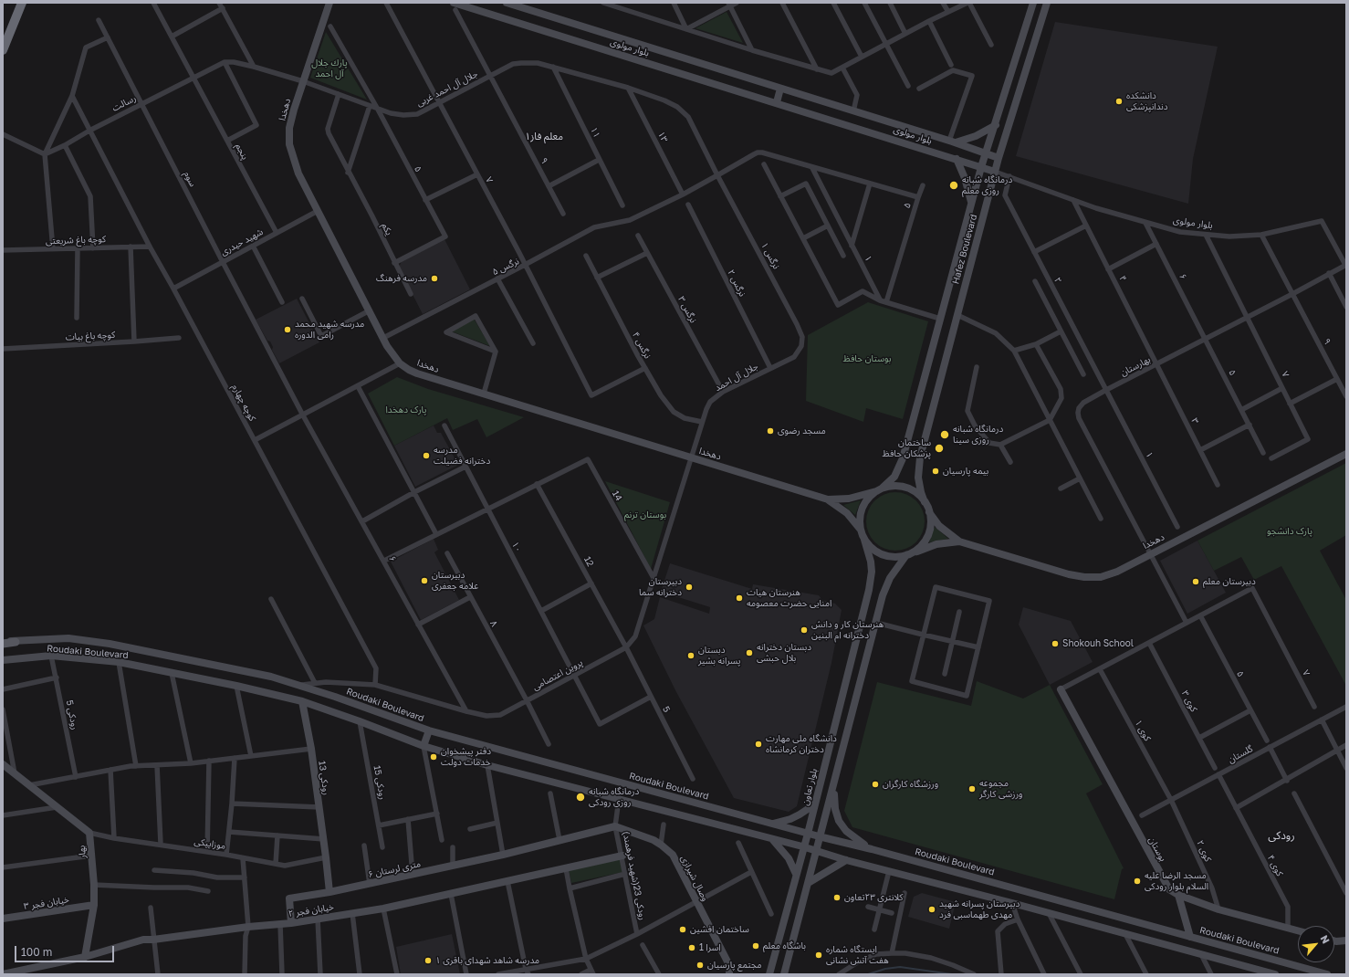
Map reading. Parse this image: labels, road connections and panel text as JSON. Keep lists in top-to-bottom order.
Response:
{
  "streets": {
    "main road": [
      "بلوار مولوی",
      "دهخدا",
      "Hafez Boulevard",
      "Roudaki Boulevard",
      "رودکی 13",
      "بلوار تعاون",
      "بوستان",
      "بهار",
      "۶ متری لرستان",
      "وصال شیرازی",
      "خیابان فجر ۳",
      "خیابان فجر ۲"
    ],
    "street": [
      "جلال آل احمد غربی",
      "رسالت",
      "۱۱",
      "۱۳",
      "پنجم",
      "۹",
      "۵",
      "سوم",
      "۷",
      "یکم",
      "کوچه باغ شریعتی",
      "شهید حیدری",
      "نرگس ۱",
      "۱",
      "نرگس ۵",
      "۶",
      "۴",
      "۲",
      "نرگس ۲",
      "نرگس ۳",
      "کوچه باغ بیات",
      "نرگس ۴",
      "بهارستان",
      "جلال آل احمد",
      "کوچه چهارم",
      "۳",
      "14",
      "۱۰",
      "12",
      "۸",
      "پروین اعتصامی",
      "کوی ۳",
      "5",
      "رودکی 5",
      "کوی ۱",
      "گلستان",
      "رودکی 15",
      "موزاییکی",
      "کوی ۲",
      "کوی ۴",
      "رودکی 23(شهید فرهمند)"
    ]
  },
  "crossings": [
    ["بلوار مولوی", "۹"],
    ["بلوار مولوی", "Hafez Boulevard"],
    ["بلوار مولوی", "۶"],
    ["بلوار مولوی", "۴"],
    ["بلوار مولوی", "۲"],
    ["بلوار مولوی", "بهارستان"],
    ["جلال آل احمد غربی", "دهخدا"],
    ["جلال آل احمد غربی", "۹"],
    ["جلال آل احمد غربی", "۵"],
    ["جلال آل احمد غربی", "۷"],
    ["جلال آل احمد غربی", "یکم"],
    ["جلال آل احمد غربی", "نرگس ۱"],
    ["رسالت", "پنجم"],
    ["رسالت", "سوم"],
    ["رسالت", "کوچه چهارم"],
    ["دهخدا", "شهید حیدری"],
    ["دهخدا", "نرگس ۵"],
    ["دهخدا", "بهارستان"],
    ["دهخدا", "جلال آل احمد"],
    ["دهخدا", "پروین اعتصامی"],
    ["۱۱", "نرگس ۱"],
    ["۱۳", "۵"],
    ["۱۳", "نرگس ۱"],
    ["پنجم", "شهید حیدری"],
    ["۹", "بهارستان"],
    ["۵", "۷"],
    ["۵", "یکم"],
    ["۵", "نرگس ۱"],
    ["۵", "۱"],
    ["۵", "نرگس ۵"],
    ["۵", "۶"],
    ["۵", "بهارستان"],
    ["سوم", "شهید حیدری"],
    ["سوم", "۶"],
    ["۷", "نرگس ۵"],
    ["۷", "بهارستان"],
    ["کوچه باغ شریعتی", "کوچه چهارم"],
    ["شهید حیدری", "کوچه چهارم"],
    ["Hafez Boulevard", "بلوار تعاون"],
    ["نرگس ۱", "جلال آل احمد"],
    ["۱", "۲"],
    ["۱", "بهارستان"],
    ["نرگس ۵", "نرگس ۴"],
    ["۶", "بهارستان"],
    ["۶", "پروین اعتصامی"],
    ["۴", "بهارستان"],
    ["۴", "۳"],
    ["۲", "بهارستان"],
    ["نرگس ۲", "جلال آل احمد"],
    ["نرگس ۳", "جلال آل احمد"],
    ["نرگس ۴", "جلال آل احمد"],
    ["بهارستان", "۳"],
    ["جلال آل احمد", "پروین اعتصامی"],
    ["کوچه چهارم", "پروین اعتصامی"],
    ["14", "12"],
    ["14", "پروین اعتصامی"],
    ["۱۰", "پروین اعتصامی"],
    ["۱۰", "5"],
    ["12", "پروین اعتصامی"],
    ["12", "5"],
    ["۸", "پروین اعتصامی"],
    ["Roudaki Boulevard", "پروین اعتصامی"],
    ["Roudaki Boulevard", "رودکی 5"],
    ["Roudaki Boulevard", "رودکی 13"],
    ["Roudaki Boulevard", "رودکی 15"],
    ["Roudaki Boulevard", "بلوار تعاون"],
    ["Roudaki Boulevard", "رودکی 23(شهید فرهمند)"],
    ["پروین اعتصامی", "5"],
    ["کوی ۱", "گلستان"],
    ["کوی ۱", "کوی ۲"],
    ["گلستان", "کوی ۲"],
    ["گلستان", "کوی ۴"],
    ["رودکی 13", "موزاییکی"],
    ["رودکی 13", "۶ متری لرستان"],
    ["موزاییکی", "بهار"],
    ["بوستان", "کوی ۲"],
    ["بوستان", "کوی ۴"],
    ["بهار", "خیابان فجر ۳"],
    ["بهار", "خیابان فجر ۲"],
    ["۶ متری لرستان", "خیابان فجر ۲"],
    ["رودکی 23(شهید فرهمند)", "وصال شیرازی"],
    ["رودکی 23(شهید فرهمند)", "خیابان فجر ۲"]
  ],
  "districts": ["معلم فاز۱", "رودکی"],
  "parks": [
    "پارك جلال آل احمد",
    "بوستان حافظ",
    "پارک دهخدا",
    "بوستان ترنم",
    "پارک دانشجو"
  ],
  "places": [
    "دانشکده دندانپزشکی",
    "درمانگاه شبانه روزی معلم",
    "مدرسه فرهنگ",
    "مدرسه شهید محمد رامی الدوره",
    "مسجد رضوی",
    "درمانگاه شبانه روزی سینا",
    "ساختمان پزشکان حافظ",
    "مدرسه دخترانه فضيلت",
    "بیمه پارسیان",
    "دبیرستان علامه جعفری",
    "دبیرستان معلم",
    "دبیرستان دخترانه سما",
    "هنرستان هیات امنایی حضرت معصومه",
    "هنرستان کار و دانش دخترانه ام البنین",
    "Shokouh School",
    "دبستان دخترانه بلال حبشی",
    "دبستان پسرانه بشير",
    "دانشگاه ملی مهارت دختران کرمانشاه",
    "دفتر پیشخوان خدمات دولت",
    "ورزشگاه کارگران",
    "مجموعه ورزشی کارگر",
    "درمانگاه شبانه روزی رودکی",
    "مسجد الرضا علیه السلام بلوار رودکی",
    "کلانتری ۲۳تعاون",
    "دبیرستان پسرانه شهید مهدی طهماسبی فرد",
    "ساختمان افشین",
    "باشگاه معلم",
    "اسرا 1",
    "ایستگاه شماره هفت آتش نشانی",
    "مدرسه شاهد شهدای باقری ۱",
    "مجتمع پارسیان"
  ],
  "scale_bar": "100 m",
  "north": "top right"
}
